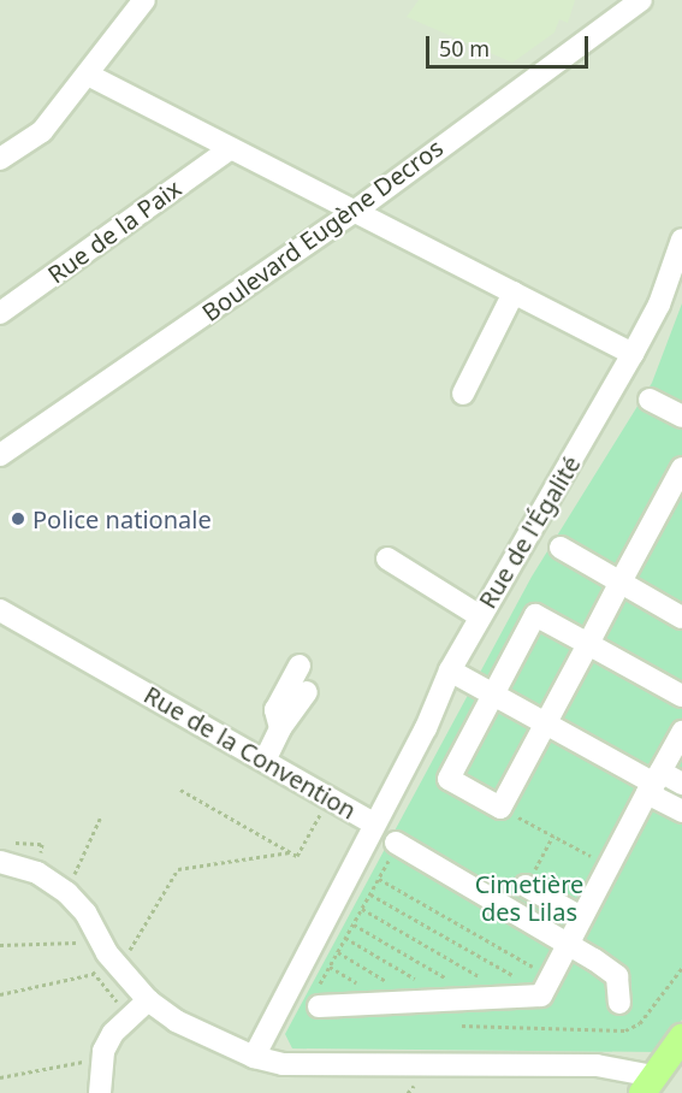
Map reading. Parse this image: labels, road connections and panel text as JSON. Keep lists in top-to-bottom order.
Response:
{
  "streets": {
    "street": [
      "Boulevard Eugène Decros",
      "Rue de la Paix",
      "Rue de l'Égalité",
      "Rue de la Convention"
    ]
  },
  "crossings": [
    ["Rue de l'Égalité", "Rue de la Convention"]
  ],
  "parks": ["Cimetière des Lilas"],
  "places": ["Police nationale"],
  "scale_bar": "50 m"
}
